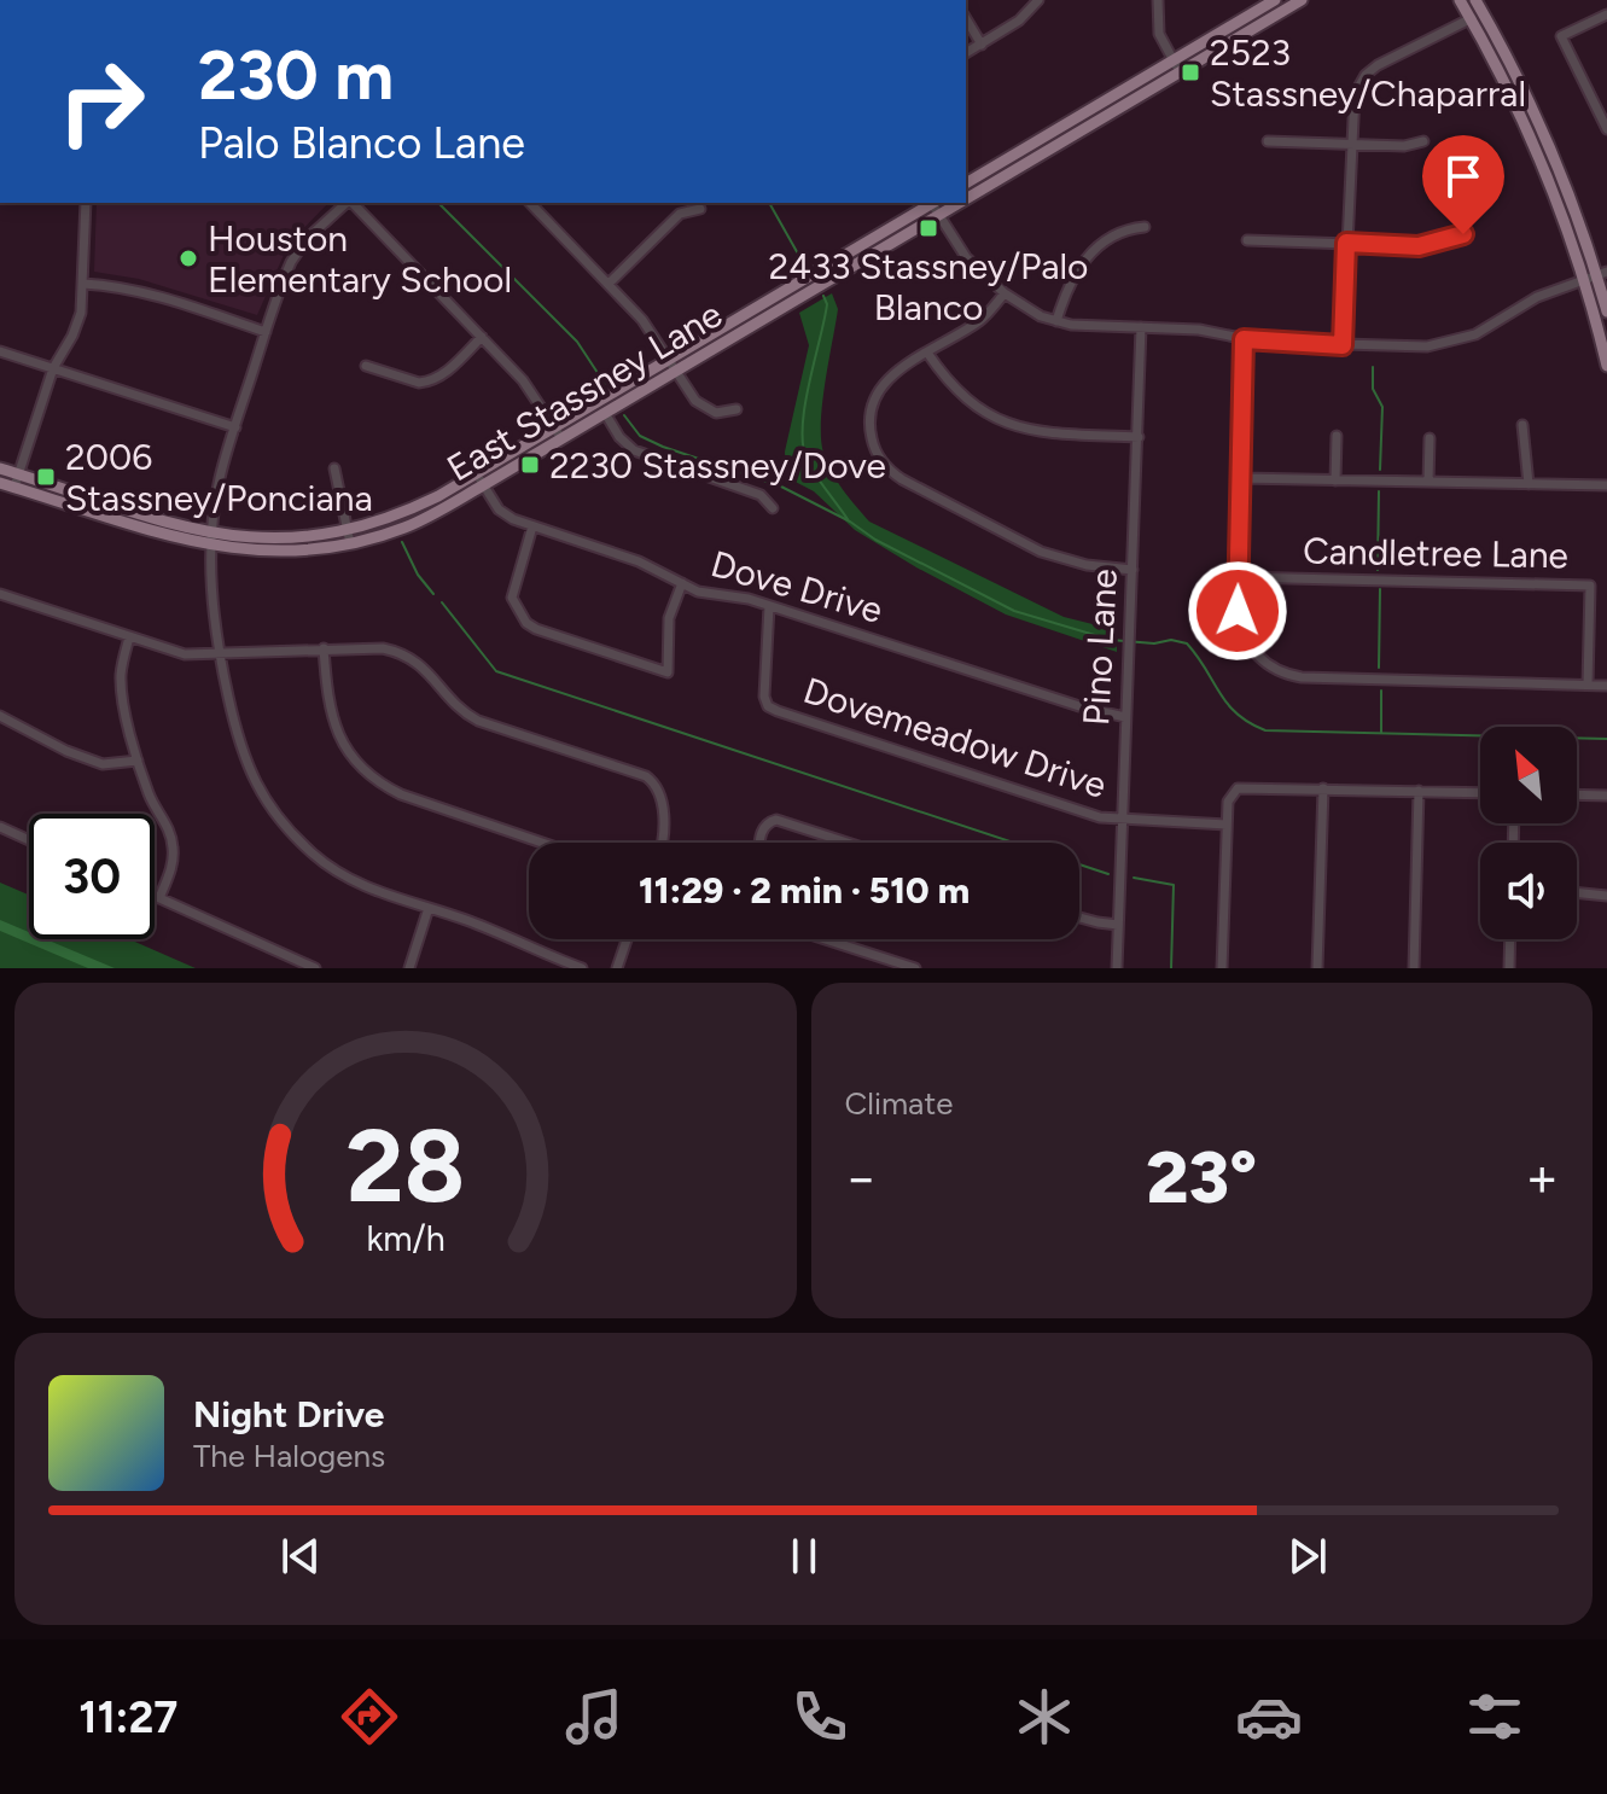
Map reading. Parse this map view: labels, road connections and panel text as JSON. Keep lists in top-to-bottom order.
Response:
{
  "streets": {
    "main road": ["East Stassney Lane"],
    "street": [
      "Candletree Lane",
      "Dove Drive",
      "Pino Lane",
      "Dovemeadow Drive"
    ]
  },
  "crossings": [
    ["East Stassney Lane", "Dove Drive"],
    ["Dove Drive", "Pino Lane"],
    ["Dove Drive", "Dovemeadow Drive"],
    ["Pino Lane", "Dovemeadow Drive"]
  ],
  "places": {
    "transit": [
      "2523 Stassney/Chaparral",
      "2433 Stassney/Palo Blanco",
      "2230 Stassney/Dove",
      "2006 Stassney/Ponciana"
    ],
    "other": ["Houston Elementary School"]
  },
  "north": "top left",
  "page": {
    "turn": ["230 m", "Palo Blanco Lane"],
    "limit": "30",
    "trip": "11:29 · 2 min · 510 m",
    "tile": "Climate",
    "heat": ["−", "23°", "+"],
    "song": ["Night Drive", "The Halogens"],
    "tabs": "11:27",
    "gauge": ["28", "km/h"]
  }
}
